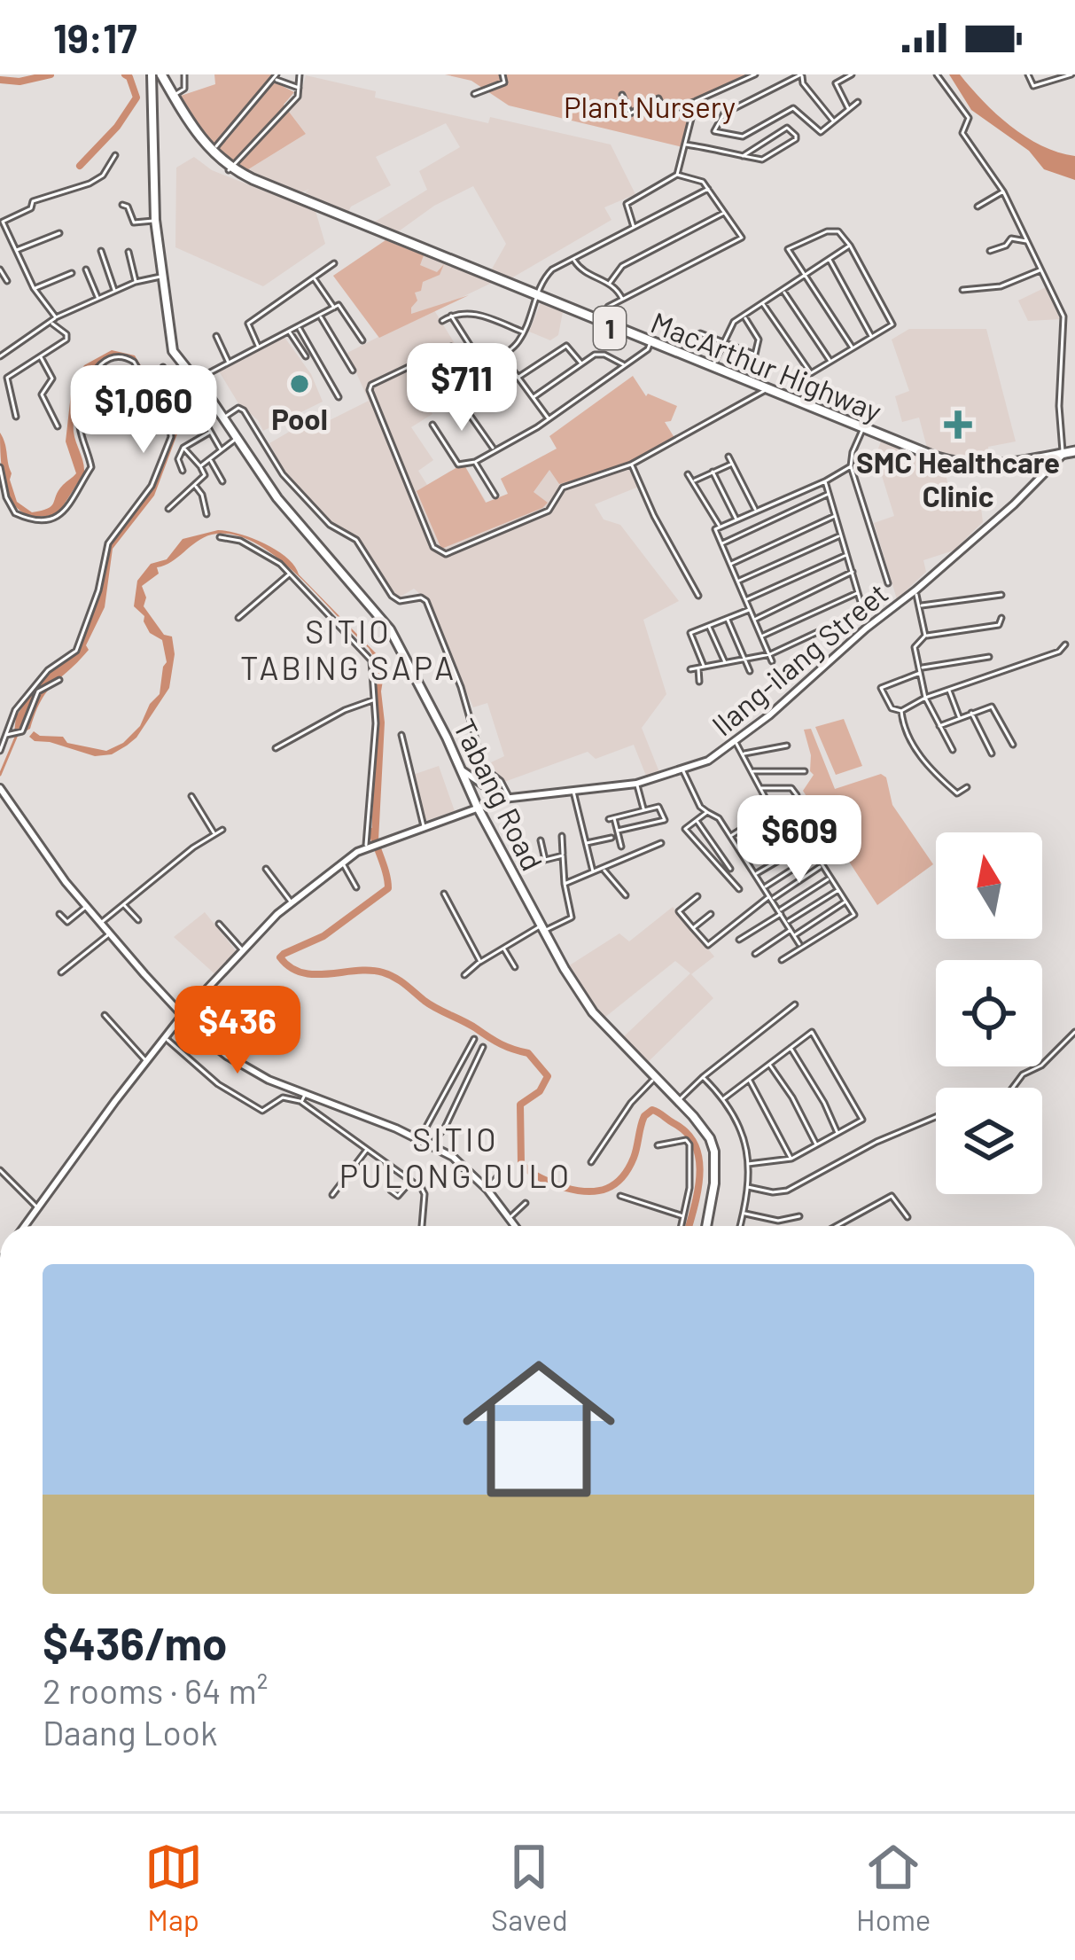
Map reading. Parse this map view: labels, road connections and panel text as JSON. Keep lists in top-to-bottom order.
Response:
{
  "streets": {
    "highway": ["1", "MacArthur Highway"],
    "main road": ["Tabang Road"],
    "street": ["Ilang-ilang Street"]
  },
  "crossings": [
    ["MacArthur Highway", "Ilang-ilang Street"],
    ["Ilang-ilang Street", "Tabang Road"]
  ],
  "districts": ["SITIO TABING SAPA", "SITIO PULONG DULO"],
  "parks": ["Plant Nursery"],
  "places": {
    "other": ["Pool"],
    "health": ["SMC Healthcare Clinic"]
  },
  "north": "top",
  "page": {
    "status": "19:17",
    "price": [
      "$711",
      "$1,060",
      "$609",
      "$436"
    ],
    "list": [
      {
        "name": "$436/mo",
        "note": "2 rooms · 64 m² · Daang Look"
      }
    ],
    "tabs": ["Map", "Saved", "Home"]
  }
}
